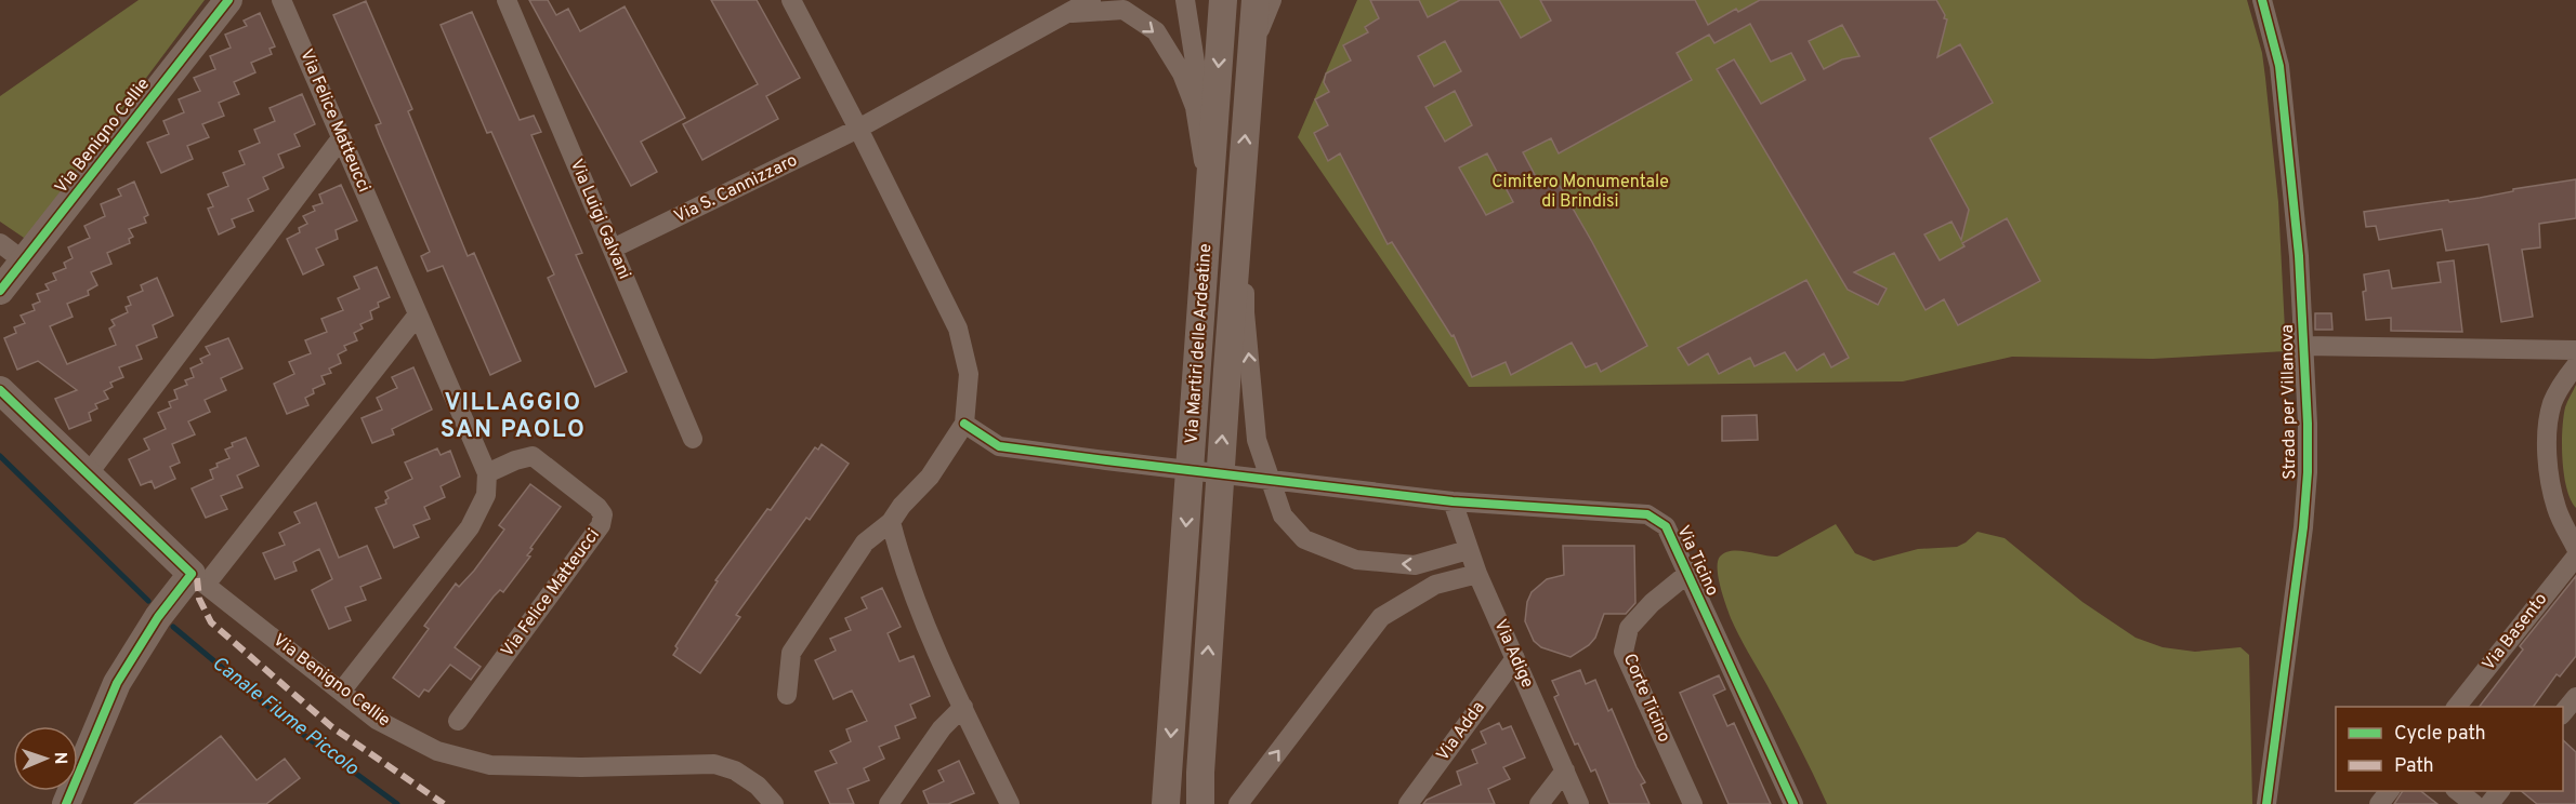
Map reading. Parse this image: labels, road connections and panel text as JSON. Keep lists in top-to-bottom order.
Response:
{
  "streets": {
    "street": [
      "Via Felice Matteucci",
      "Via Benigno Cellie",
      "Via S. Cannizzaro",
      "Via Luigi Galvani",
      "Via Martiri delle Ardeatine",
      "Strada per Villanova",
      "Via Ticino",
      "Via Basento",
      "Via Adige",
      "Corte Ticino",
      "Via Adda"
    ]
  },
  "crossings": [
    ["Via S. Cannizzaro", "Via Luigi Galvani"],
    ["Via Ticino", "Via Adige"],
    ["Via Ticino", "Corte Ticino"],
    ["Via Adige", "Via Adda"]
  ],
  "districts": ["VILLAGGIO SAN PAOLO"],
  "water": ["Canale Fiume Piccolo"],
  "parks": ["Cimitero Monumentale di Brindisi"],
  "legend": ["Cycle path", "Path"],
  "north": "right"
}
